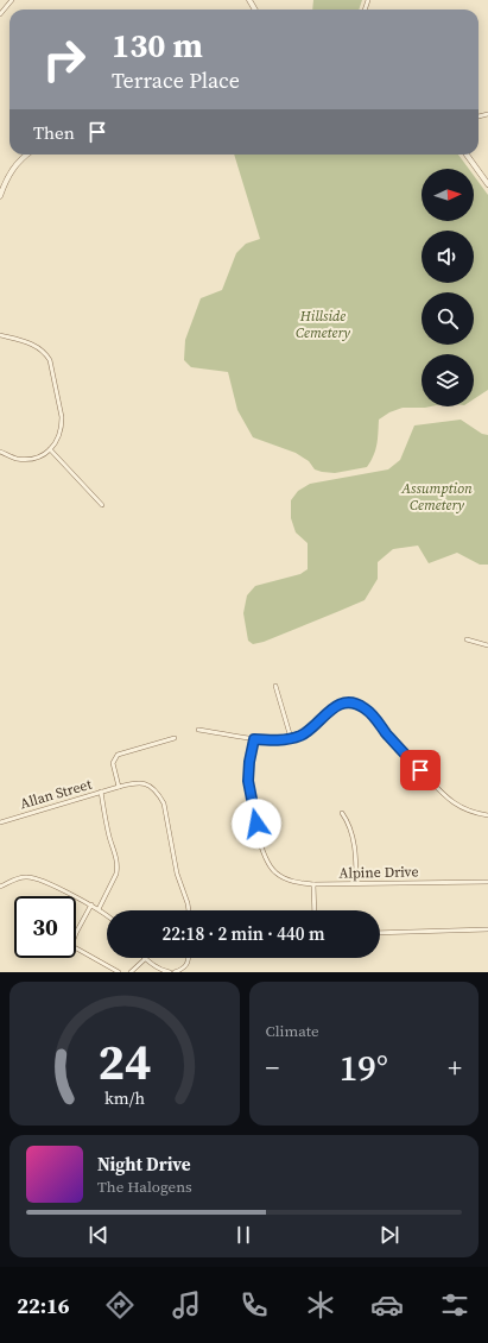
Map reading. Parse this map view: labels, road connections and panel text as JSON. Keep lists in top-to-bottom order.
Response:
{
  "streets": {
    "street": ["Allan Street", "Alpine Drive"]
  },
  "parks": ["Hillside Cemetery", "Assumption Cemetery"],
  "north": "right",
  "page": {
    "turn": ["130 m", "Terrace Place"],
    "then": "Then",
    "limit": "30",
    "trip": "22:18 · 2 min · 440 m",
    "tile": "Climate",
    "heat": ["−", "19°", "+"],
    "song": ["Night Drive", "The Halogens"],
    "tabs": "22:16",
    "gauge": ["24", "km/h"]
  }
}
